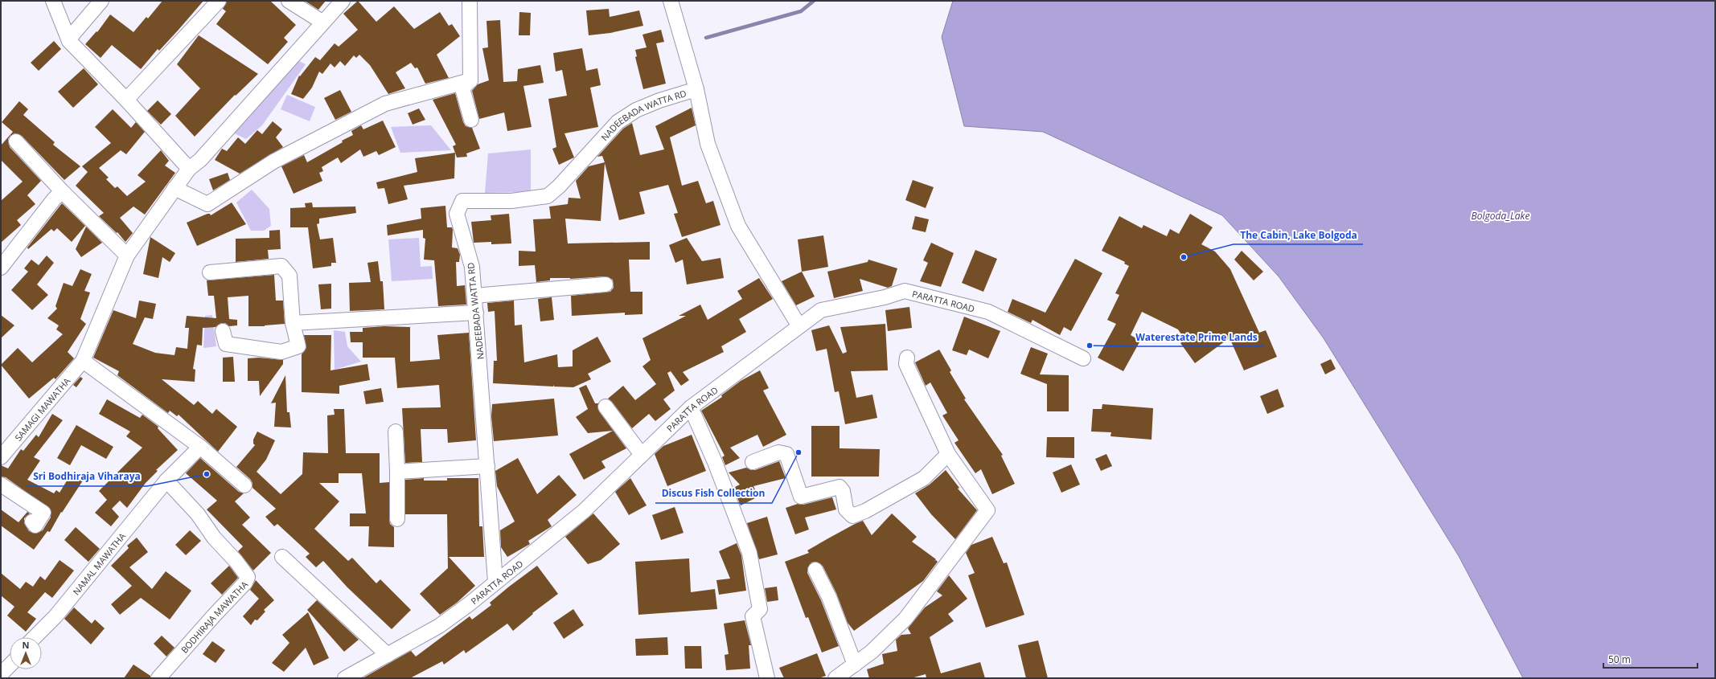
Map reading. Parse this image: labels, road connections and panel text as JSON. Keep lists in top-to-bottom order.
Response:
{
  "streets": {
    "street": [
      "NADEEBADA WATTA RD",
      "PARATTA ROAD",
      "SAMAGI MAWATHA",
      "NAMAL MAWATHA",
      "BODHIRAJA MAWATHA"
    ]
  },
  "crossings": [
    ["NADEEBADA WATTA RD", "PARATTA ROAD"],
    ["NAMAL MAWATHA", "BODHIRAJA MAWATHA"]
  ],
  "water": ["Bolgoda_Lake"],
  "places": [
    "The Cabin, Lake Bolgoda",
    "Waterestate Prime Lands",
    "Discus Fish Collection",
    "Sri Bodhiraja Viharaya"
  ],
  "scale_bar": "50 m",
  "north": "top"
}
